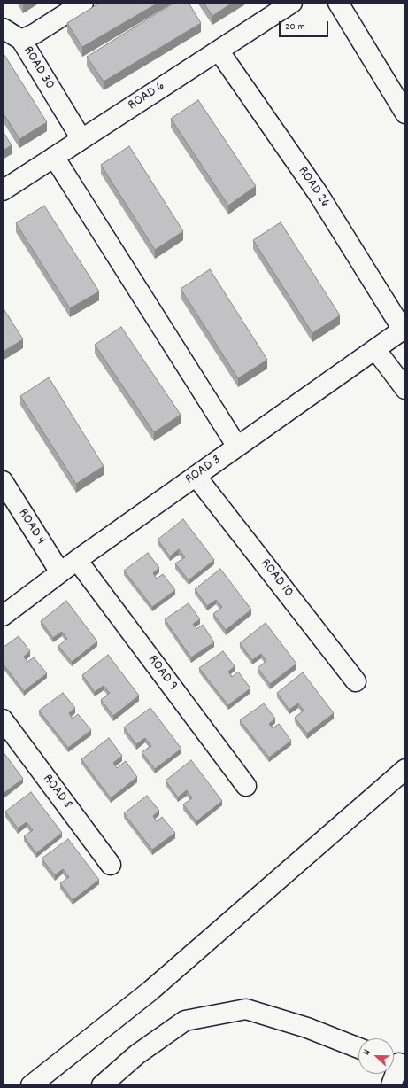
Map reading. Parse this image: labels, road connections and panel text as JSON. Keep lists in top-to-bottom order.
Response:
{
  "streets": {
    "street": [
      "ROAD 30",
      "ROAD 6",
      "ROAD 26",
      "ROAD 3",
      "ROAD 4",
      "ROAD 10",
      "ROAD 9",
      "ROAD 8"
    ]
  },
  "crossings": [
    ["ROAD 30", "ROAD 6"],
    ["ROAD 6", "ROAD 26"],
    ["ROAD 26", "ROAD 3"],
    ["ROAD 3", "ROAD 4"],
    ["ROAD 3", "ROAD 10"],
    ["ROAD 3", "ROAD 9"]
  ],
  "scale_bar": "20 m",
  "north": "left"
}
